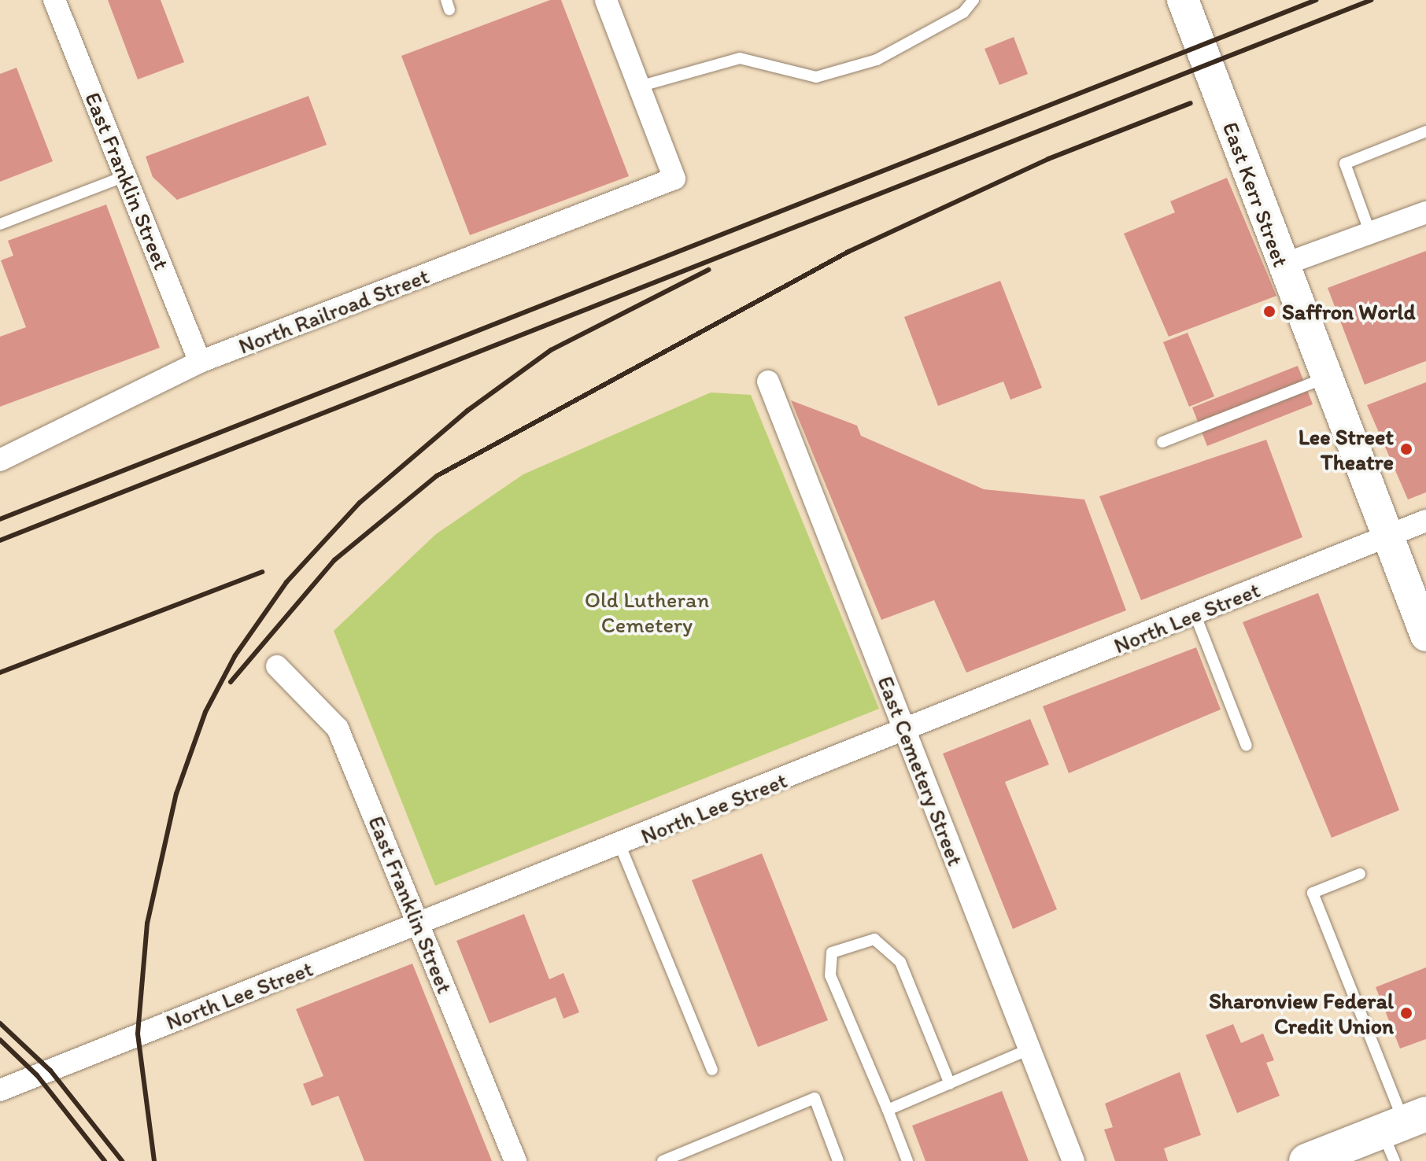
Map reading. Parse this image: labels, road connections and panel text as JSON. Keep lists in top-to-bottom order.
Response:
{
  "streets": {
    "street": [
      "East Franklin Street",
      "East Kerr Street",
      "North Railroad Street",
      "North Lee Street",
      "East Cemetery Street"
    ]
  },
  "crossings": [
    ["East Franklin Street", "North Railroad Street"],
    ["East Franklin Street", "North Lee Street"],
    ["East Kerr Street", "North Lee Street"],
    ["North Lee Street", "East Cemetery Street"]
  ],
  "parks": ["Old Lutheran Cemetery"],
  "places": ["Saffron World", "Lee Street Theatre", "Sharonview Federal Credit Union"]
}
